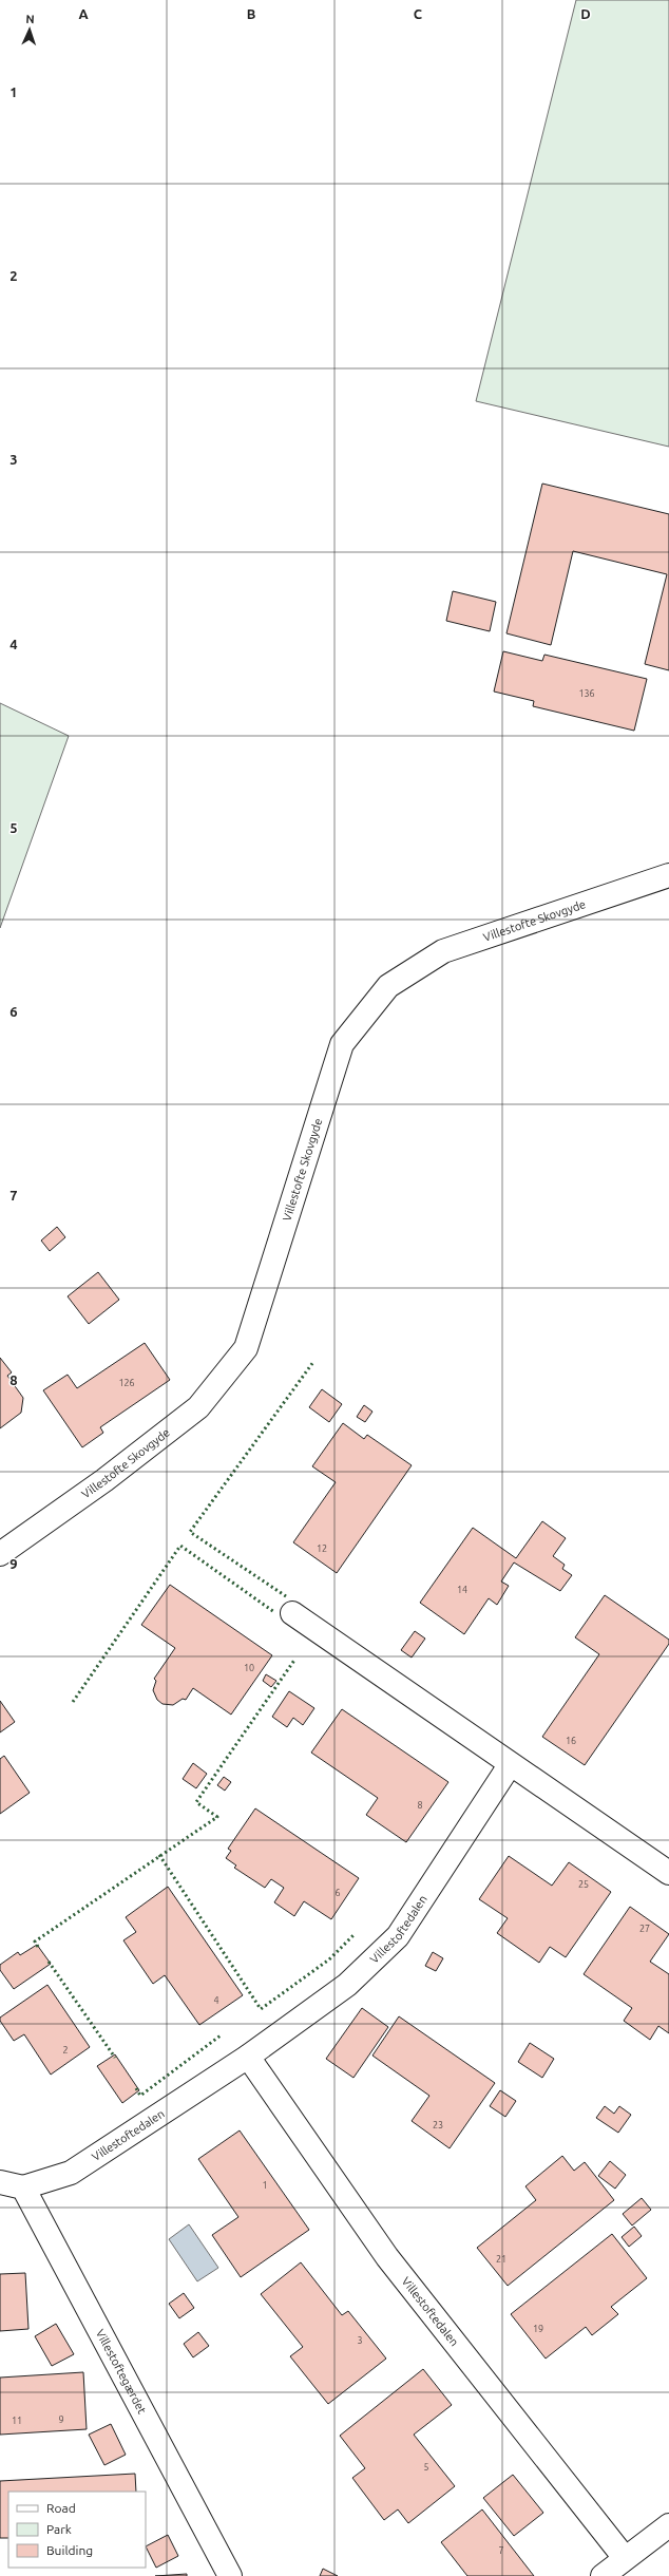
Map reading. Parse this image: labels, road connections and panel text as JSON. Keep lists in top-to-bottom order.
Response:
{
  "streets": {
    "street": ["Villestofte Skovgyde", "Villestoftedalen", "Villestoftegærdet"]
  },
  "crossings": [
    ["Villestoftedalen", "Villestoftegærdet"]
  ],
  "house_numbers": [
    "136",
    "126",
    "12",
    "14",
    "10",
    "16",
    "8",
    "25",
    "6",
    "27",
    "4",
    "2",
    "23",
    "1",
    "21",
    "19",
    "3",
    "9",
    "11",
    "5",
    "7"
  ],
  "legend": ["Road", "Park", "Building"],
  "north": "top",
  "grid": {
    "columns": [
      "A",
      "B",
      "C",
      "D"
    ],
    "rows": [
      "1",
      "2",
      "3",
      "4",
      "5",
      "6",
      "7",
      "8",
      "9"
    ]
  }
}
